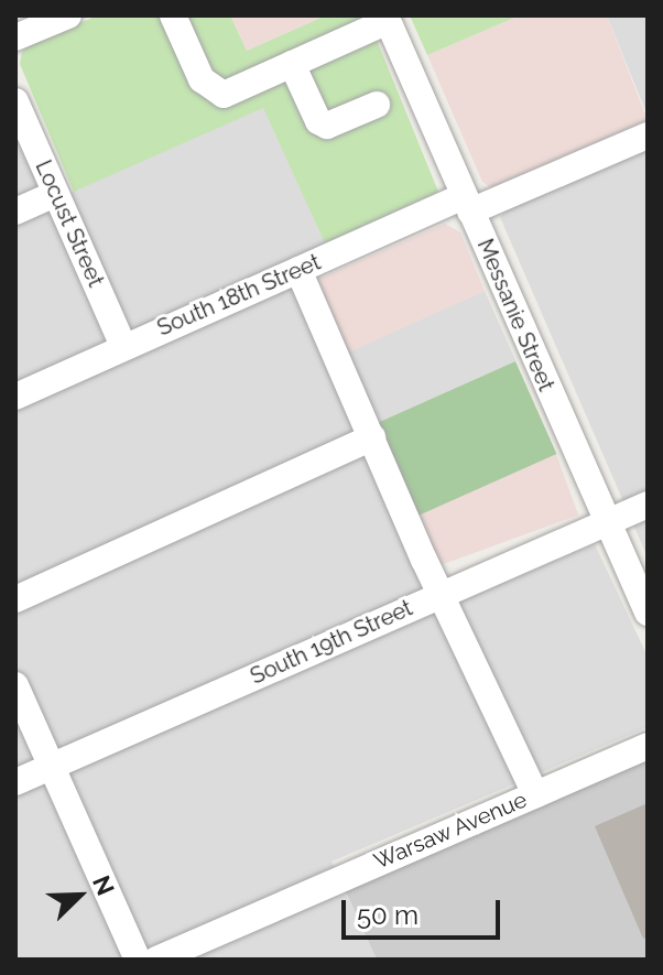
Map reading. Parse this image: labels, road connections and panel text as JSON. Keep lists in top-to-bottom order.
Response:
{
  "streets": {
    "street": [
      "Locust Street",
      "South 18th Street",
      "Messanie Street",
      "South 19th Street",
      "Warsaw Avenue"
    ]
  },
  "crossings": [
    ["Locust Street", "South 18th Street"],
    ["South 18th Street", "Messanie Street"],
    ["Messanie Street", "South 19th Street"]
  ],
  "scale_bar": "50 m",
  "north": "top right"
}
